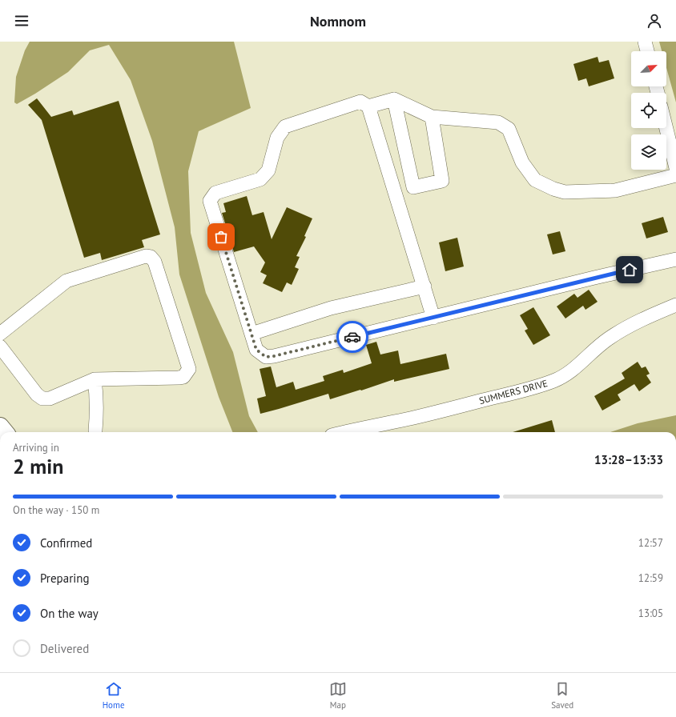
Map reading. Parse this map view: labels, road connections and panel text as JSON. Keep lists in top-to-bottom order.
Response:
{
  "streets": {
    "street": ["SUMMERS DRIVE"]
  },
  "north": "top right",
  "page": {
    "header": "Nomnom",
    "heading": ["2 min", "Arriving in", "13:28–13:33"],
    "bar": "On the way · 150 m",
    "list": [
      ["Confirmed", "12:57"],
      ["Preparing", "12:59"],
      ["On the way", "13:05"],
      "Delivered"
    ],
    "tabs": ["Home", "Map", "Saved"]
  }
}
